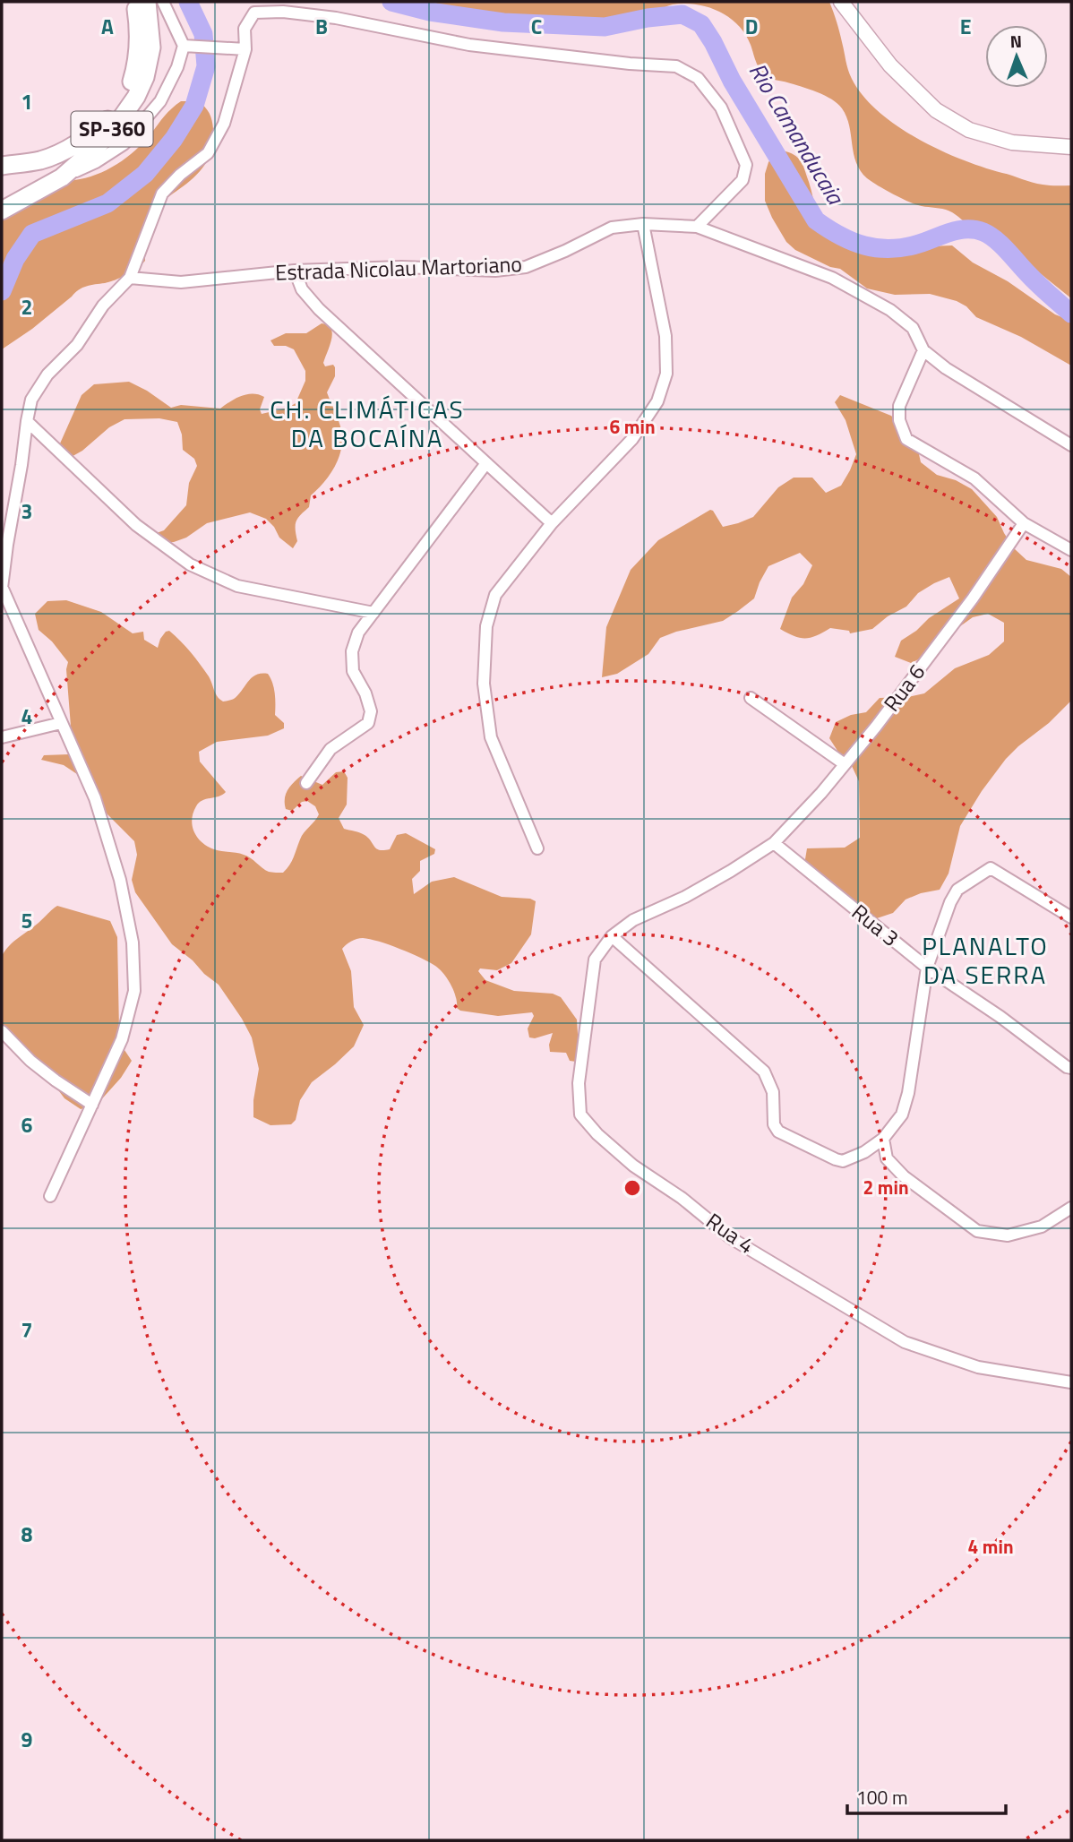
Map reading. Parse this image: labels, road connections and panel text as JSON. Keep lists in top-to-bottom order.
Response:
{
  "streets": {
    "main road": ["SP-360"],
    "street": [
      "Estrada Nicolau Martoriano",
      "Rua 6",
      "Rua 3",
      "Rua 4"
    ]
  },
  "crossings": [
    ["Rua 6", "Rua 3"],
    ["Rua 6", "Rua 4"],
    ["Rua 3", "Rua 4"]
  ],
  "districts": ["CH. CLIMÁTICAS DA BOCAÍNA", "PLANALTO DA SERRA"],
  "water": ["Rio Camanducaia"],
  "scale_bar": "100 m",
  "north": "top",
  "grid": {
    "columns": [
      "A",
      "B",
      "C",
      "D",
      "E"
    ],
    "rows": [
      "1",
      "2",
      "3",
      "4",
      "5",
      "6",
      "7",
      "8",
      "9"
    ]
  },
  "rings": ["6 min", "2 min", "4 min"]
}
